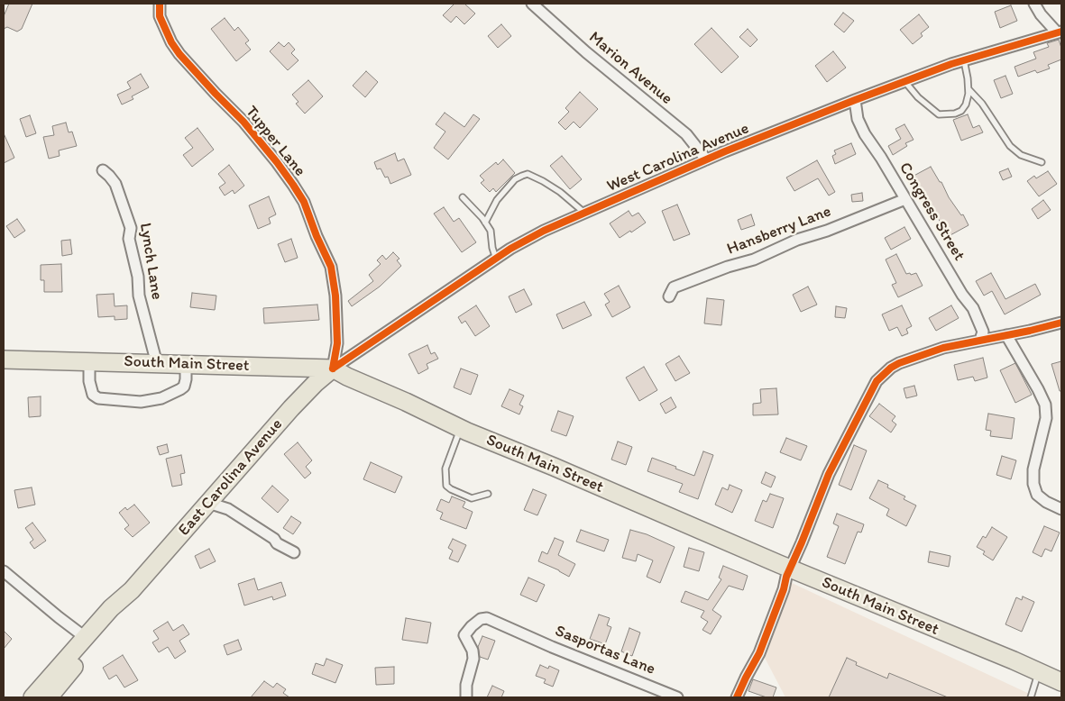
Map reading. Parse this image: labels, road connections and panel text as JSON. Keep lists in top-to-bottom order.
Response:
{
  "streets": {
    "main road": ["South Main Street", "East Carolina Avenue"],
    "street": [
      "Marion Avenue",
      "Tupper Lane",
      "West Carolina Avenue",
      "Congress Street",
      "Hansberry Lane",
      "Lynch Lane",
      "Sasportas Lane"
    ]
  },
  "crossings": [
    ["Marion Avenue", "West Carolina Avenue"],
    ["Tupper Lane", "West Carolina Avenue"],
    ["Tupper Lane", "South Main Street"],
    ["Tupper Lane", "East Carolina Avenue"],
    ["West Carolina Avenue", "Congress Street"],
    ["West Carolina Avenue", "South Main Street"],
    ["West Carolina Avenue", "East Carolina Avenue"],
    ["Congress Street", "Hansberry Lane"],
    ["Lynch Lane", "South Main Street"],
    ["South Main Street", "East Carolina Avenue"]
  ]
}
